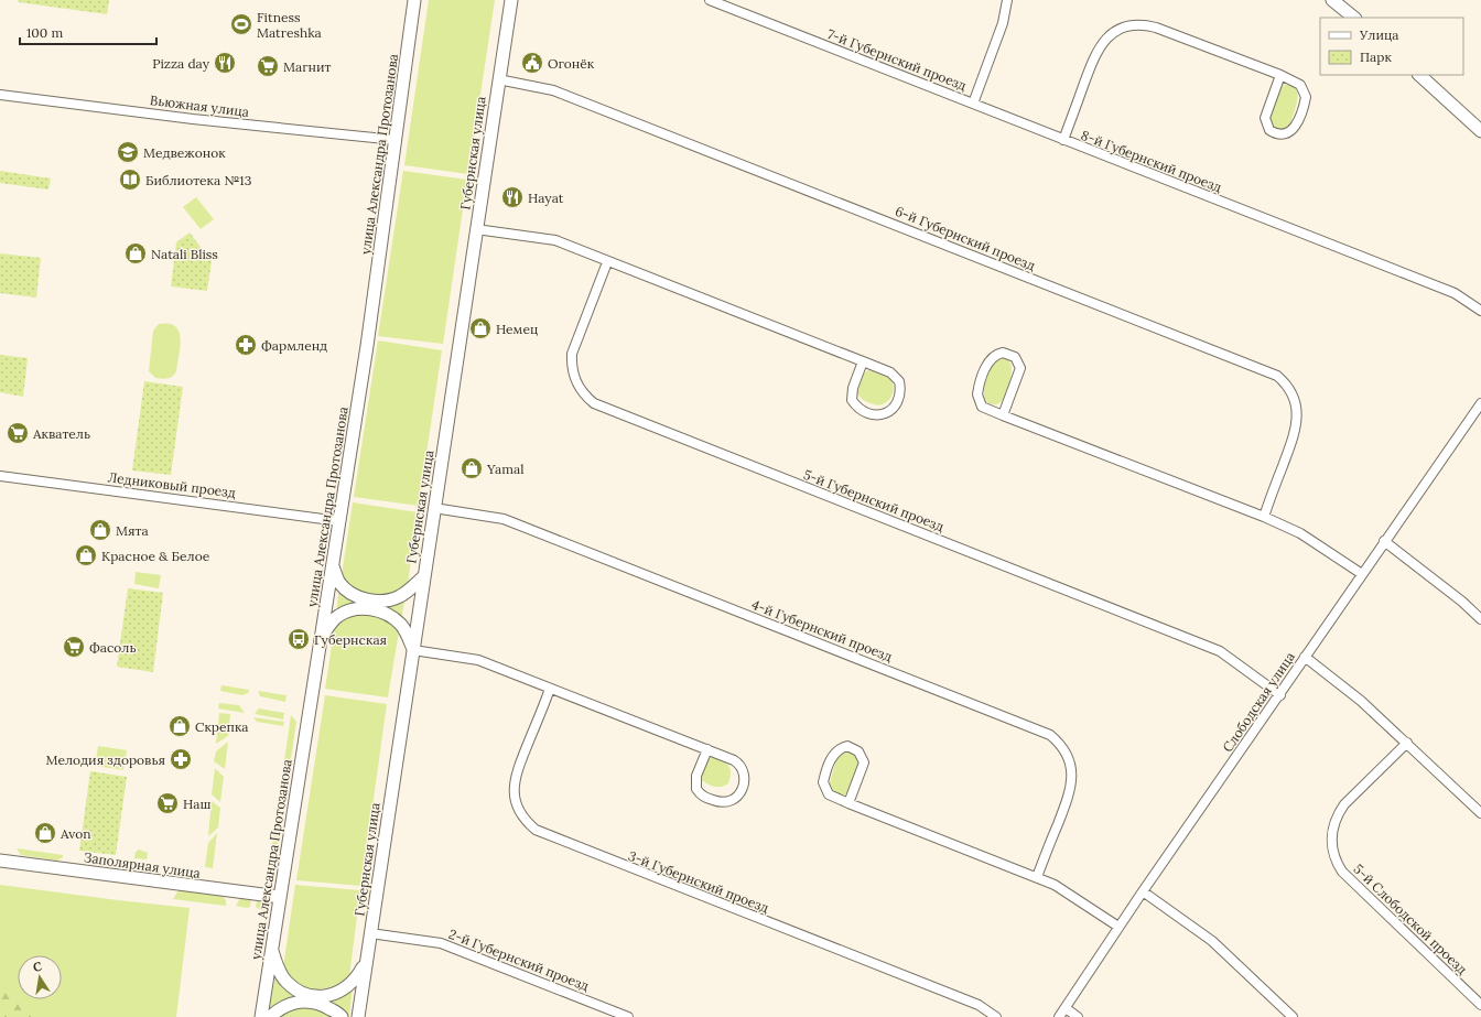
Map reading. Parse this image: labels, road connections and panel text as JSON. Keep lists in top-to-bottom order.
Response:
{
  "streets": {
    "street": [
      "7-й Губернский проезд",
      "Вьюжная улица",
      "Губернская улица",
      "улица Александра Протозанова",
      "8-й Губернский проезд",
      "6-й Губернский проезд",
      "Ледниковый проезд",
      "5-й Губернский проезд",
      "4-й Губернский проезд",
      "Слободская улица",
      "Заполярная улица",
      "3-й Губернский проезд",
      "5-й Слободской проезд",
      "2-й Губернский проезд"
    ]
  },
  "crossings": [
    ["Вьюжная улица", "улица Александра Протозанова"],
    ["Губернская улица", "6-й Губернский проезд"],
    ["Губернская улица", "4-й Губернский проезд"],
    ["Губернская улица", "2-й Губернский проезд"],
    ["улица Александра Протозанова", "Ледниковый проезд"],
    ["улица Александра Протозанова", "Заполярная улица"],
    ["5-й Губернский проезд", "Слободская улица"]
  ],
  "places": {
    "sports": ["Fitness Matreshka"],
    "restaurant": ["Pizza day", "Hayat"],
    "public building": ["Огонёк"],
    "supermarket": [
      "Магнит",
      "Акватель",
      "Фасоль",
      "Наш"
    ],
    "school or university": ["Медвежонок"],
    "library": ["Библиотека №13"],
    "shop": [
      "Natali Bliss",
      "Немец",
      "Yamal",
      "Мята",
      "Красное & Белое",
      "Скрепка",
      "Avon"
    ],
    "pharmacy": ["Фармленд", "Мелодия здоровья"],
    "bus stop": ["Губернская"]
  },
  "legend": ["Улица", "Парк"],
  "scale_bar": "100 m",
  "north": "top"
}
